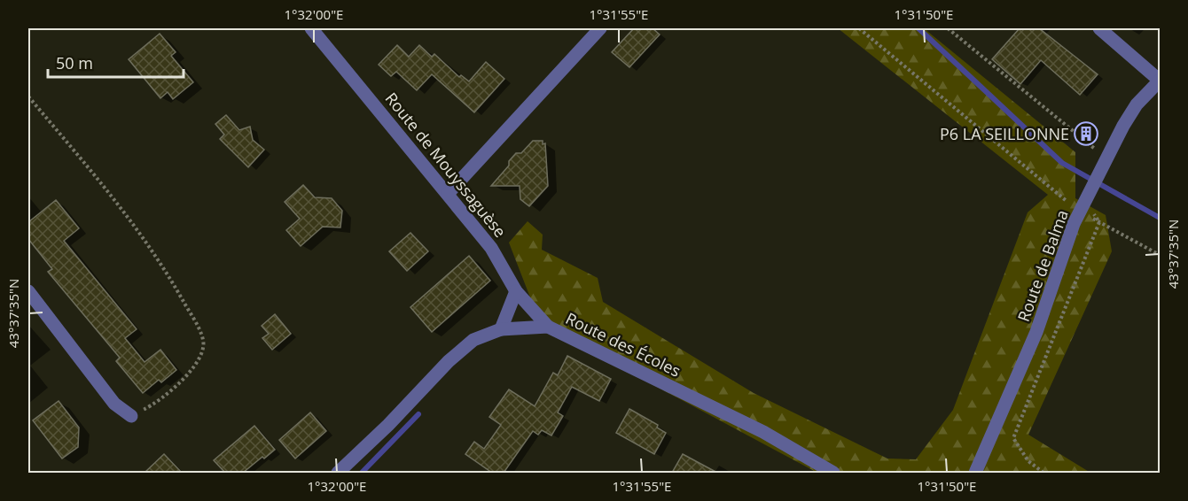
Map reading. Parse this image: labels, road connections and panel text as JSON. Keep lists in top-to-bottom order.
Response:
{
  "streets": {
    "street": ["Route de Mouyssaguèse", "Route de Balma", "Route des Écoles"]
  },
  "crossings": [
    ["Route de Mouyssaguèse", "Route des Écoles"]
  ],
  "places": {
    "building": ["P6 LA SEILLONNE"]
  },
  "scale_bar": "50 m",
  "coordinates": [
    "1°32'00\"E",
    "1°31'55\"E",
    "1°31'50\"E",
    "43°37'35\"N"
  ]
}
